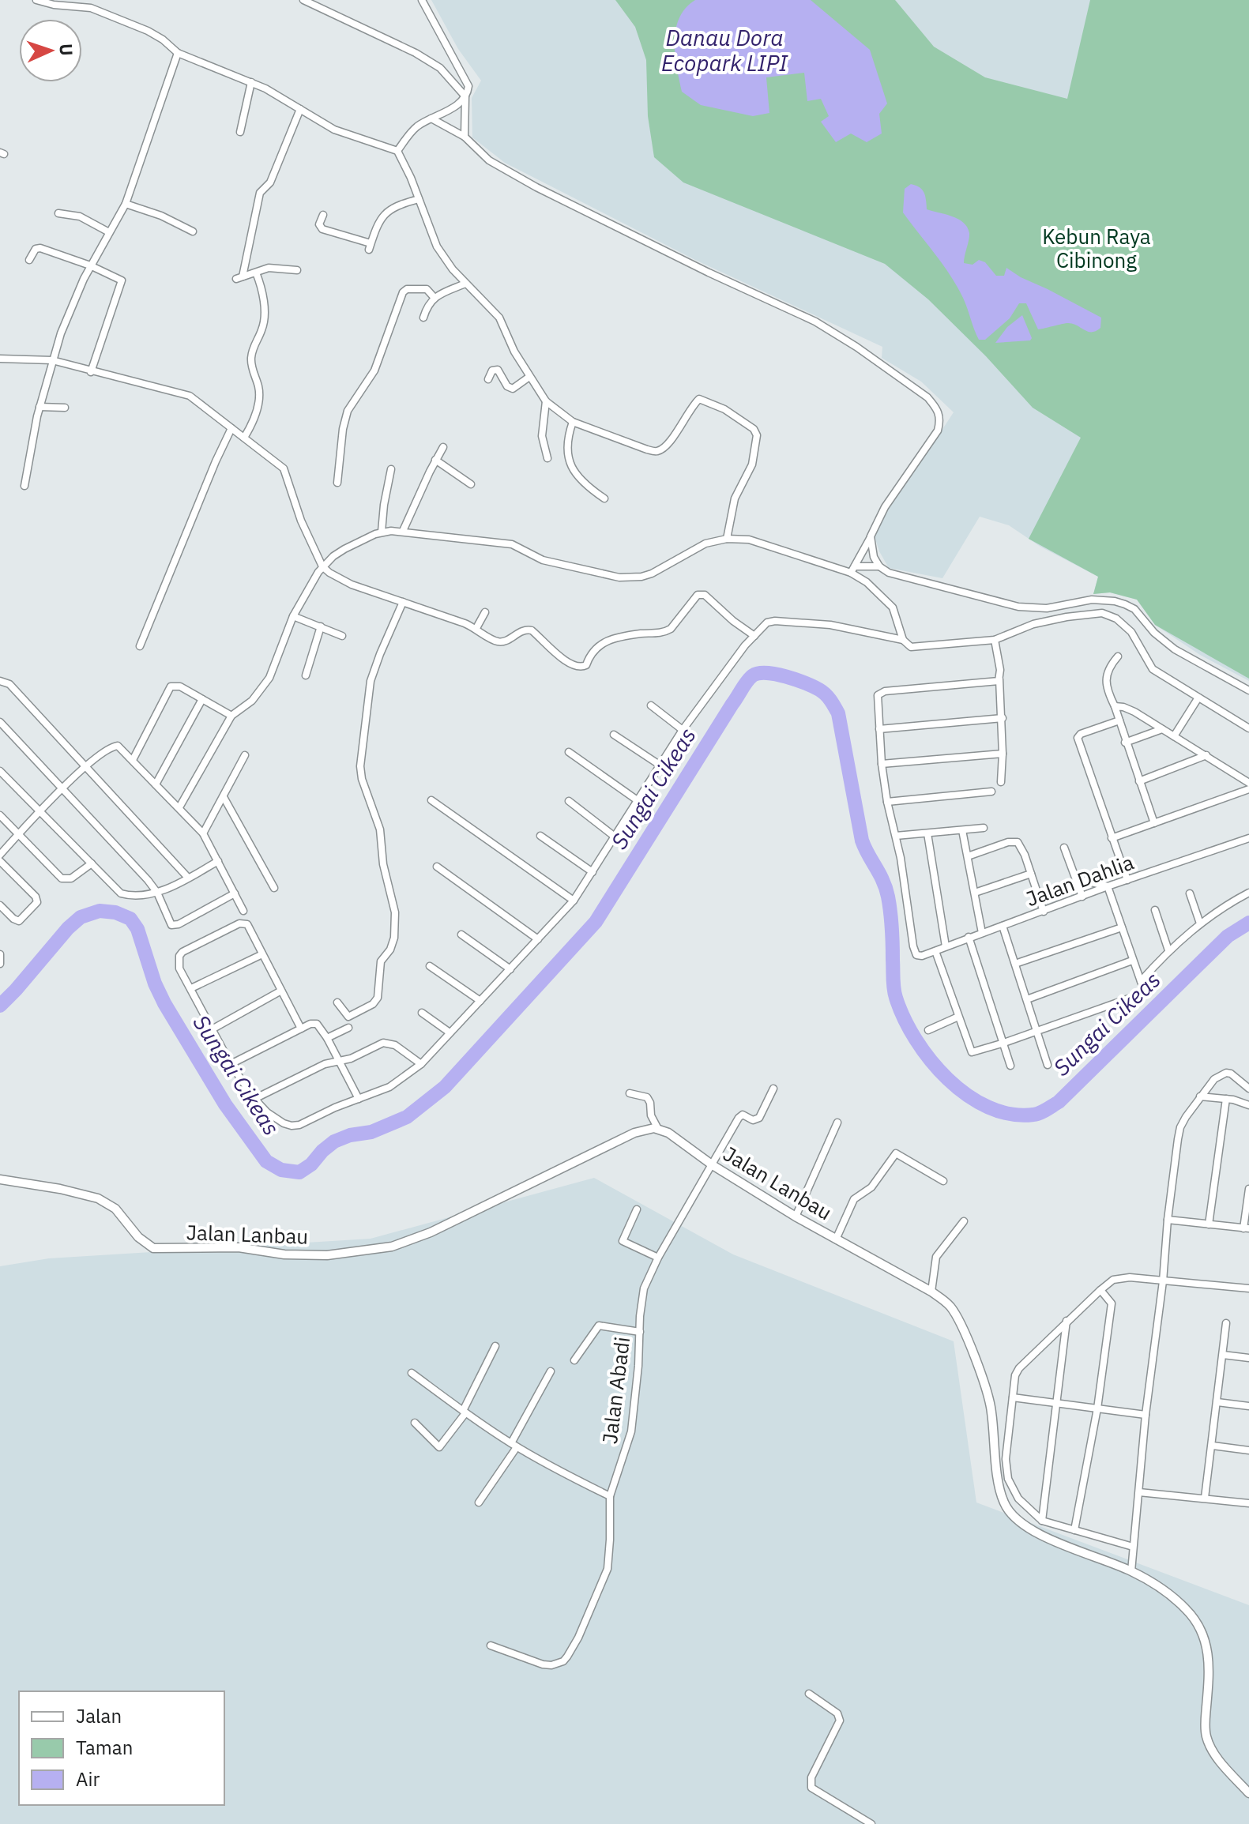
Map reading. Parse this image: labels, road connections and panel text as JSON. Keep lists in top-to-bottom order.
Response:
{
  "streets": {
    "street": ["Jalan Dahlia", "Jalan Lanbau", "Jalan Abadi"]
  },
  "crossings": [
    ["Jalan Lanbau", "Jalan Abadi"]
  ],
  "water": ["Danau Dora Ecopark LIPI", "Sungai Cikeas"],
  "parks": ["Kebun Raya Cibinong"],
  "legend": ["Jalan", "Taman", "Air"],
  "north": "right"
}
